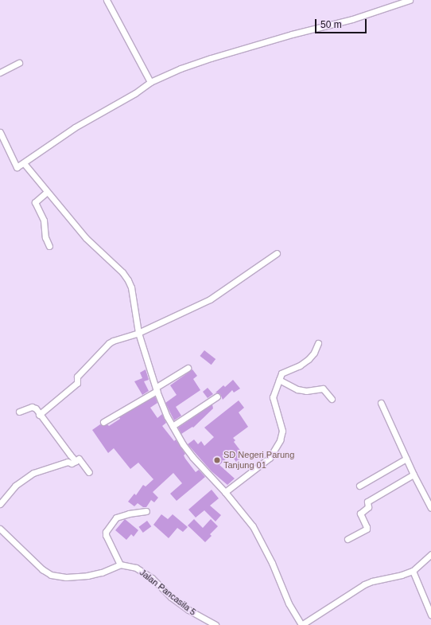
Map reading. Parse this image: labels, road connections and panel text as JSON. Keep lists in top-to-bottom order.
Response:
{
  "streets": {
    "street": ["Jalan Pancasila 5"]
  },
  "places": ["SD Negeri Parung Tanjung 01"],
  "scale_bar": "50 m"
}
